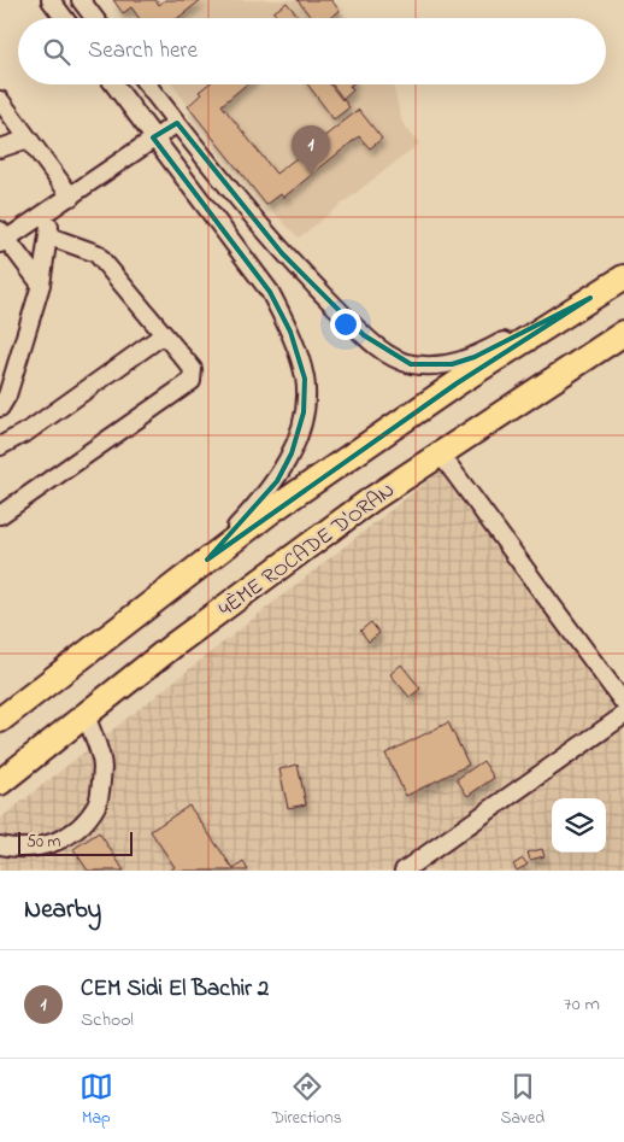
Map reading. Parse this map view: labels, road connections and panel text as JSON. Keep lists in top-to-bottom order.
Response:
{
  "streets": {
    "highway": ["4ÈME ROCADE D'ORAN"]
  },
  "scale_bar": "50 m",
  "page": {
    "search": "Search here",
    "pins": "1",
    "scale": "50 m",
    "heading": "Nearby",
    "list": [
      {
        "mark": "1",
        "name": "CEM Sidi El Bachir 2",
        "note": "School",
        "value": "70 m"
      }
    ],
    "nav": ["Map", "Directions", "Saved"]
  }
}
